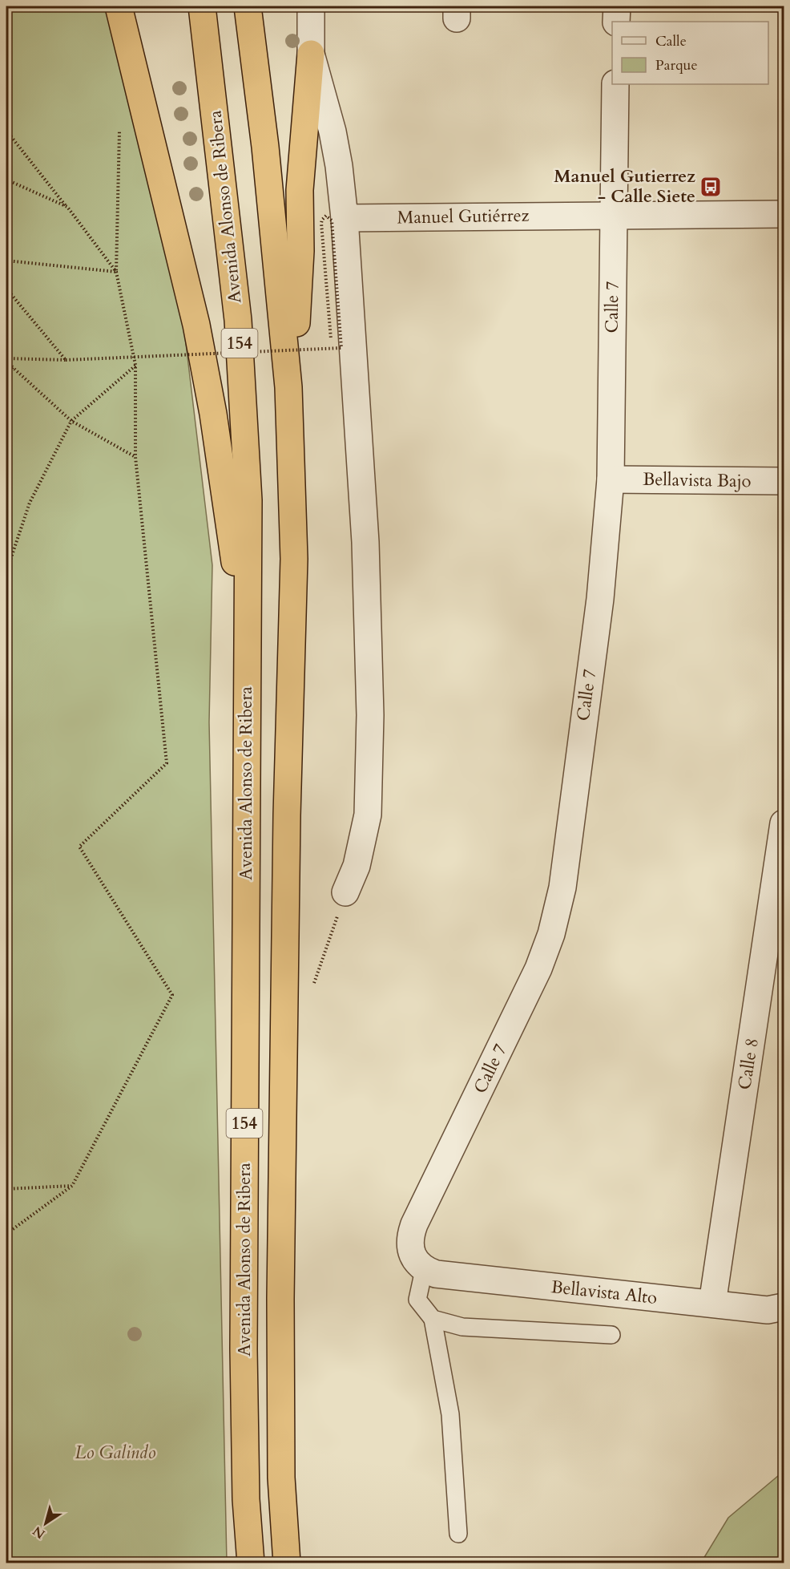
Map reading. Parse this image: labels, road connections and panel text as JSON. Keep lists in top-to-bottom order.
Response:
{
  "streets": {
    "highway": ["Avenida Alonso de Ribera", "154"],
    "street": [
      "Manuel Gutiérrez",
      "Calle 7",
      "Bellavista Bajo",
      "Calle 8",
      "Bellavista Alto"
    ]
  },
  "crossings": [
    ["Manuel Gutiérrez", "Calle 7"],
    ["Calle 7", "Bellavista Bajo"],
    ["Calle 7", "Bellavista Alto"],
    ["Calle 8", "Bellavista Alto"]
  ],
  "parks": ["Lo Galindo"],
  "places": {
    "bus stop": ["Manuel Gutierrez - Calle Siete"]
  },
  "legend": ["Calle", "Parque"],
  "north": "bottom left"
}
